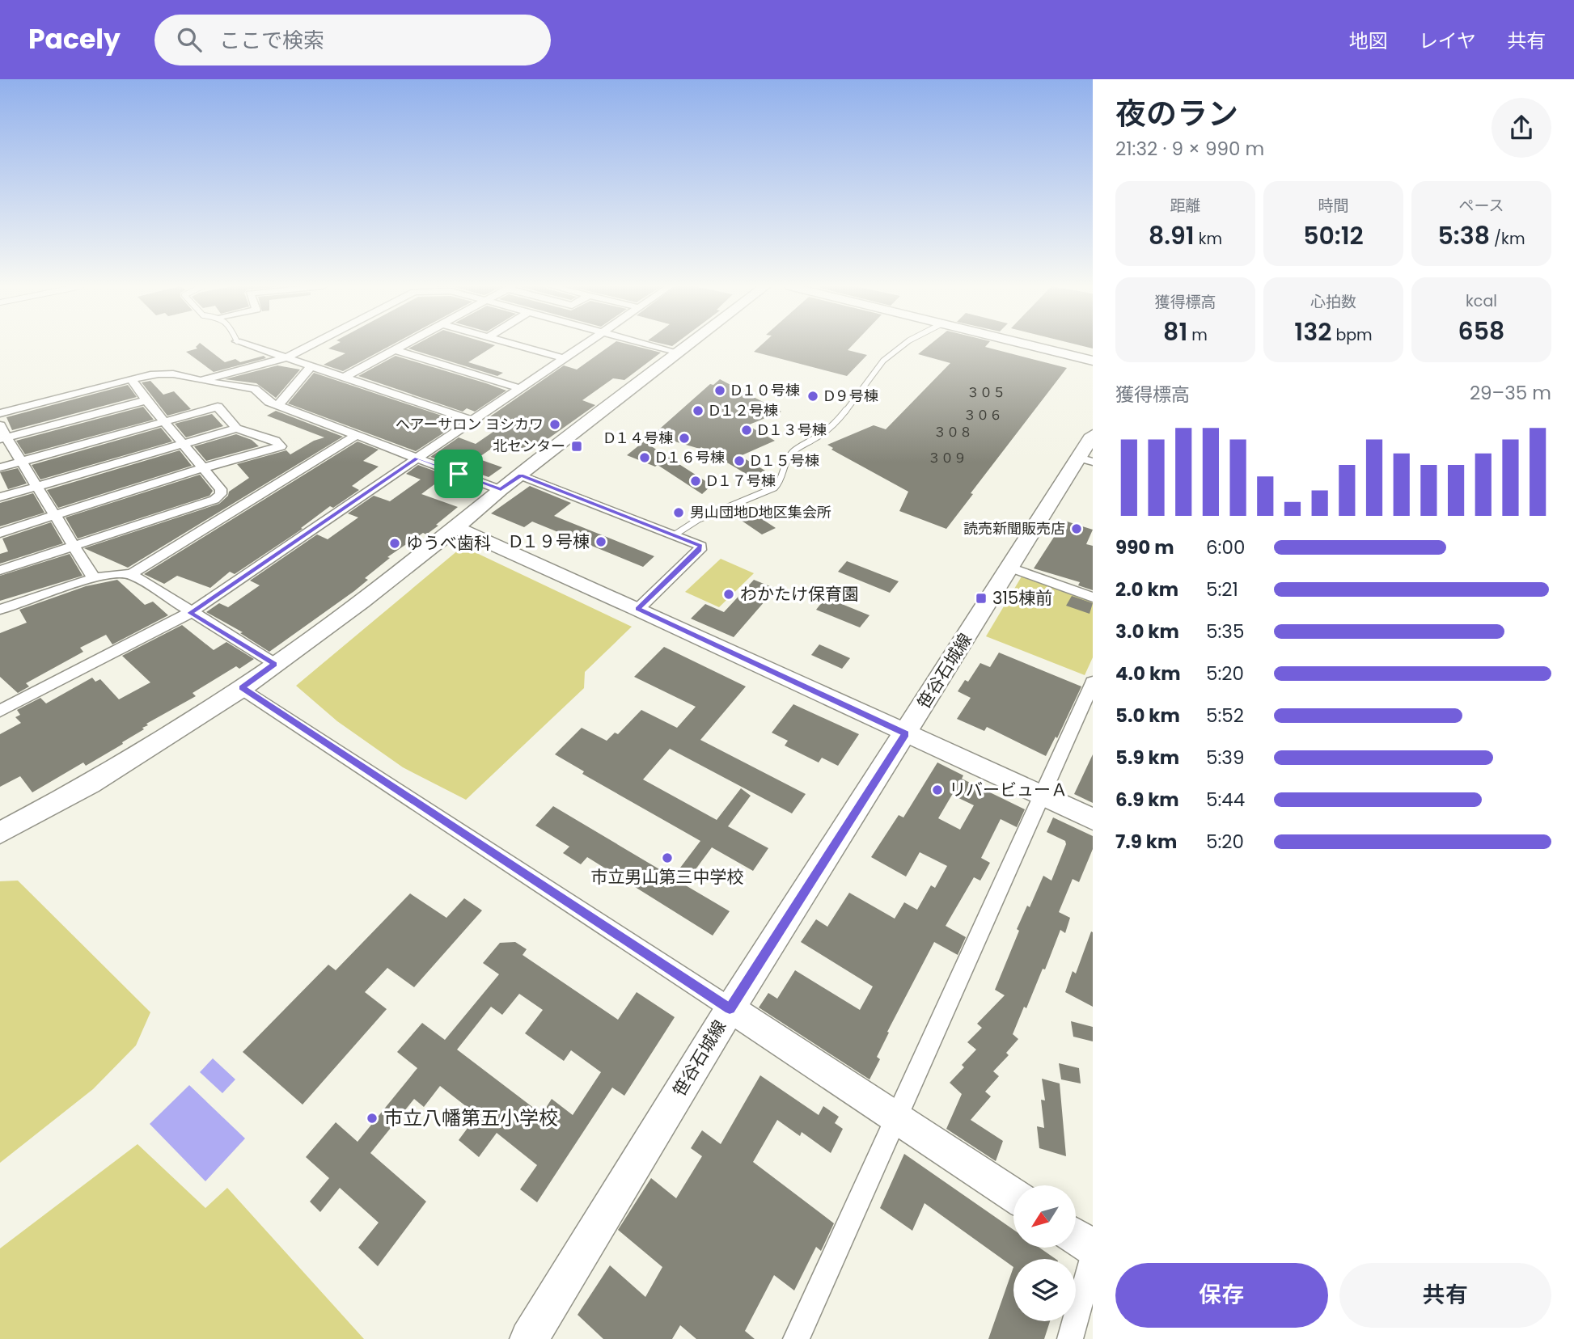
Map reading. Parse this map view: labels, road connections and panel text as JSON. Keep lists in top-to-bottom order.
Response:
{
  "streets": {
    "street": ["笹谷石城線"]
  },
  "places": {
    "other": [
      "D１０号棟",
      "D９号棟",
      "D１２号棟",
      "ヘアーサロン ヨシカワ",
      "D１３号棟",
      "D１４号棟",
      "D１６号棟",
      "D１５号棟",
      "D１７号棟",
      "男山団地D地区集会所",
      "読売新聞販売店",
      "D１９号棟",
      "ゆうべ歯科",
      "わかたけ保育園",
      "リバービューＡ",
      "市立男山第三中学校",
      "市立八幡第五小学校"
    ],
    "transit": ["北センター", "315棟前"]
  },
  "house_numbers": [
    "３０５",
    "３０６",
    "３０８",
    "３０９"
  ],
  "north": "bottom left",
  "page": {
    "header": "Pacely",
    "search": "ここで検索",
    "nav": ["地図", "レイヤ", "共有"],
    "heading": ["夜のラン", "21:32 · 9 × 990 m"],
    "stats": [
      ["距離", "8.91 km"],
      ["時間", "50:12"],
      ["ペース", "5:38 /km"],
      ["獲得標高", "81 m"],
      ["心拍数", "132 bpm"],
      ["kcal", "658"]
    ],
    "chart": ["獲得標高", "29–35 m"],
    "list": [
      {
        "name": "990 m",
        "note": "6:00"
      },
      {
        "name": "2.0 km",
        "note": "5:21"
      },
      {
        "name": "3.0 km",
        "note": "5:35"
      },
      {
        "name": "4.0 km",
        "note": "5:20"
      },
      {
        "name": "5.0 km",
        "note": "5:52"
      },
      {
        "name": "5.9 km",
        "note": "5:39"
      },
      {
        "name": "6.9 km",
        "note": "5:44"
      },
      {
        "name": "7.9 km",
        "note": "5:20"
      }
    ],
    "buttons": ["保存", "共有"]
  }
}
